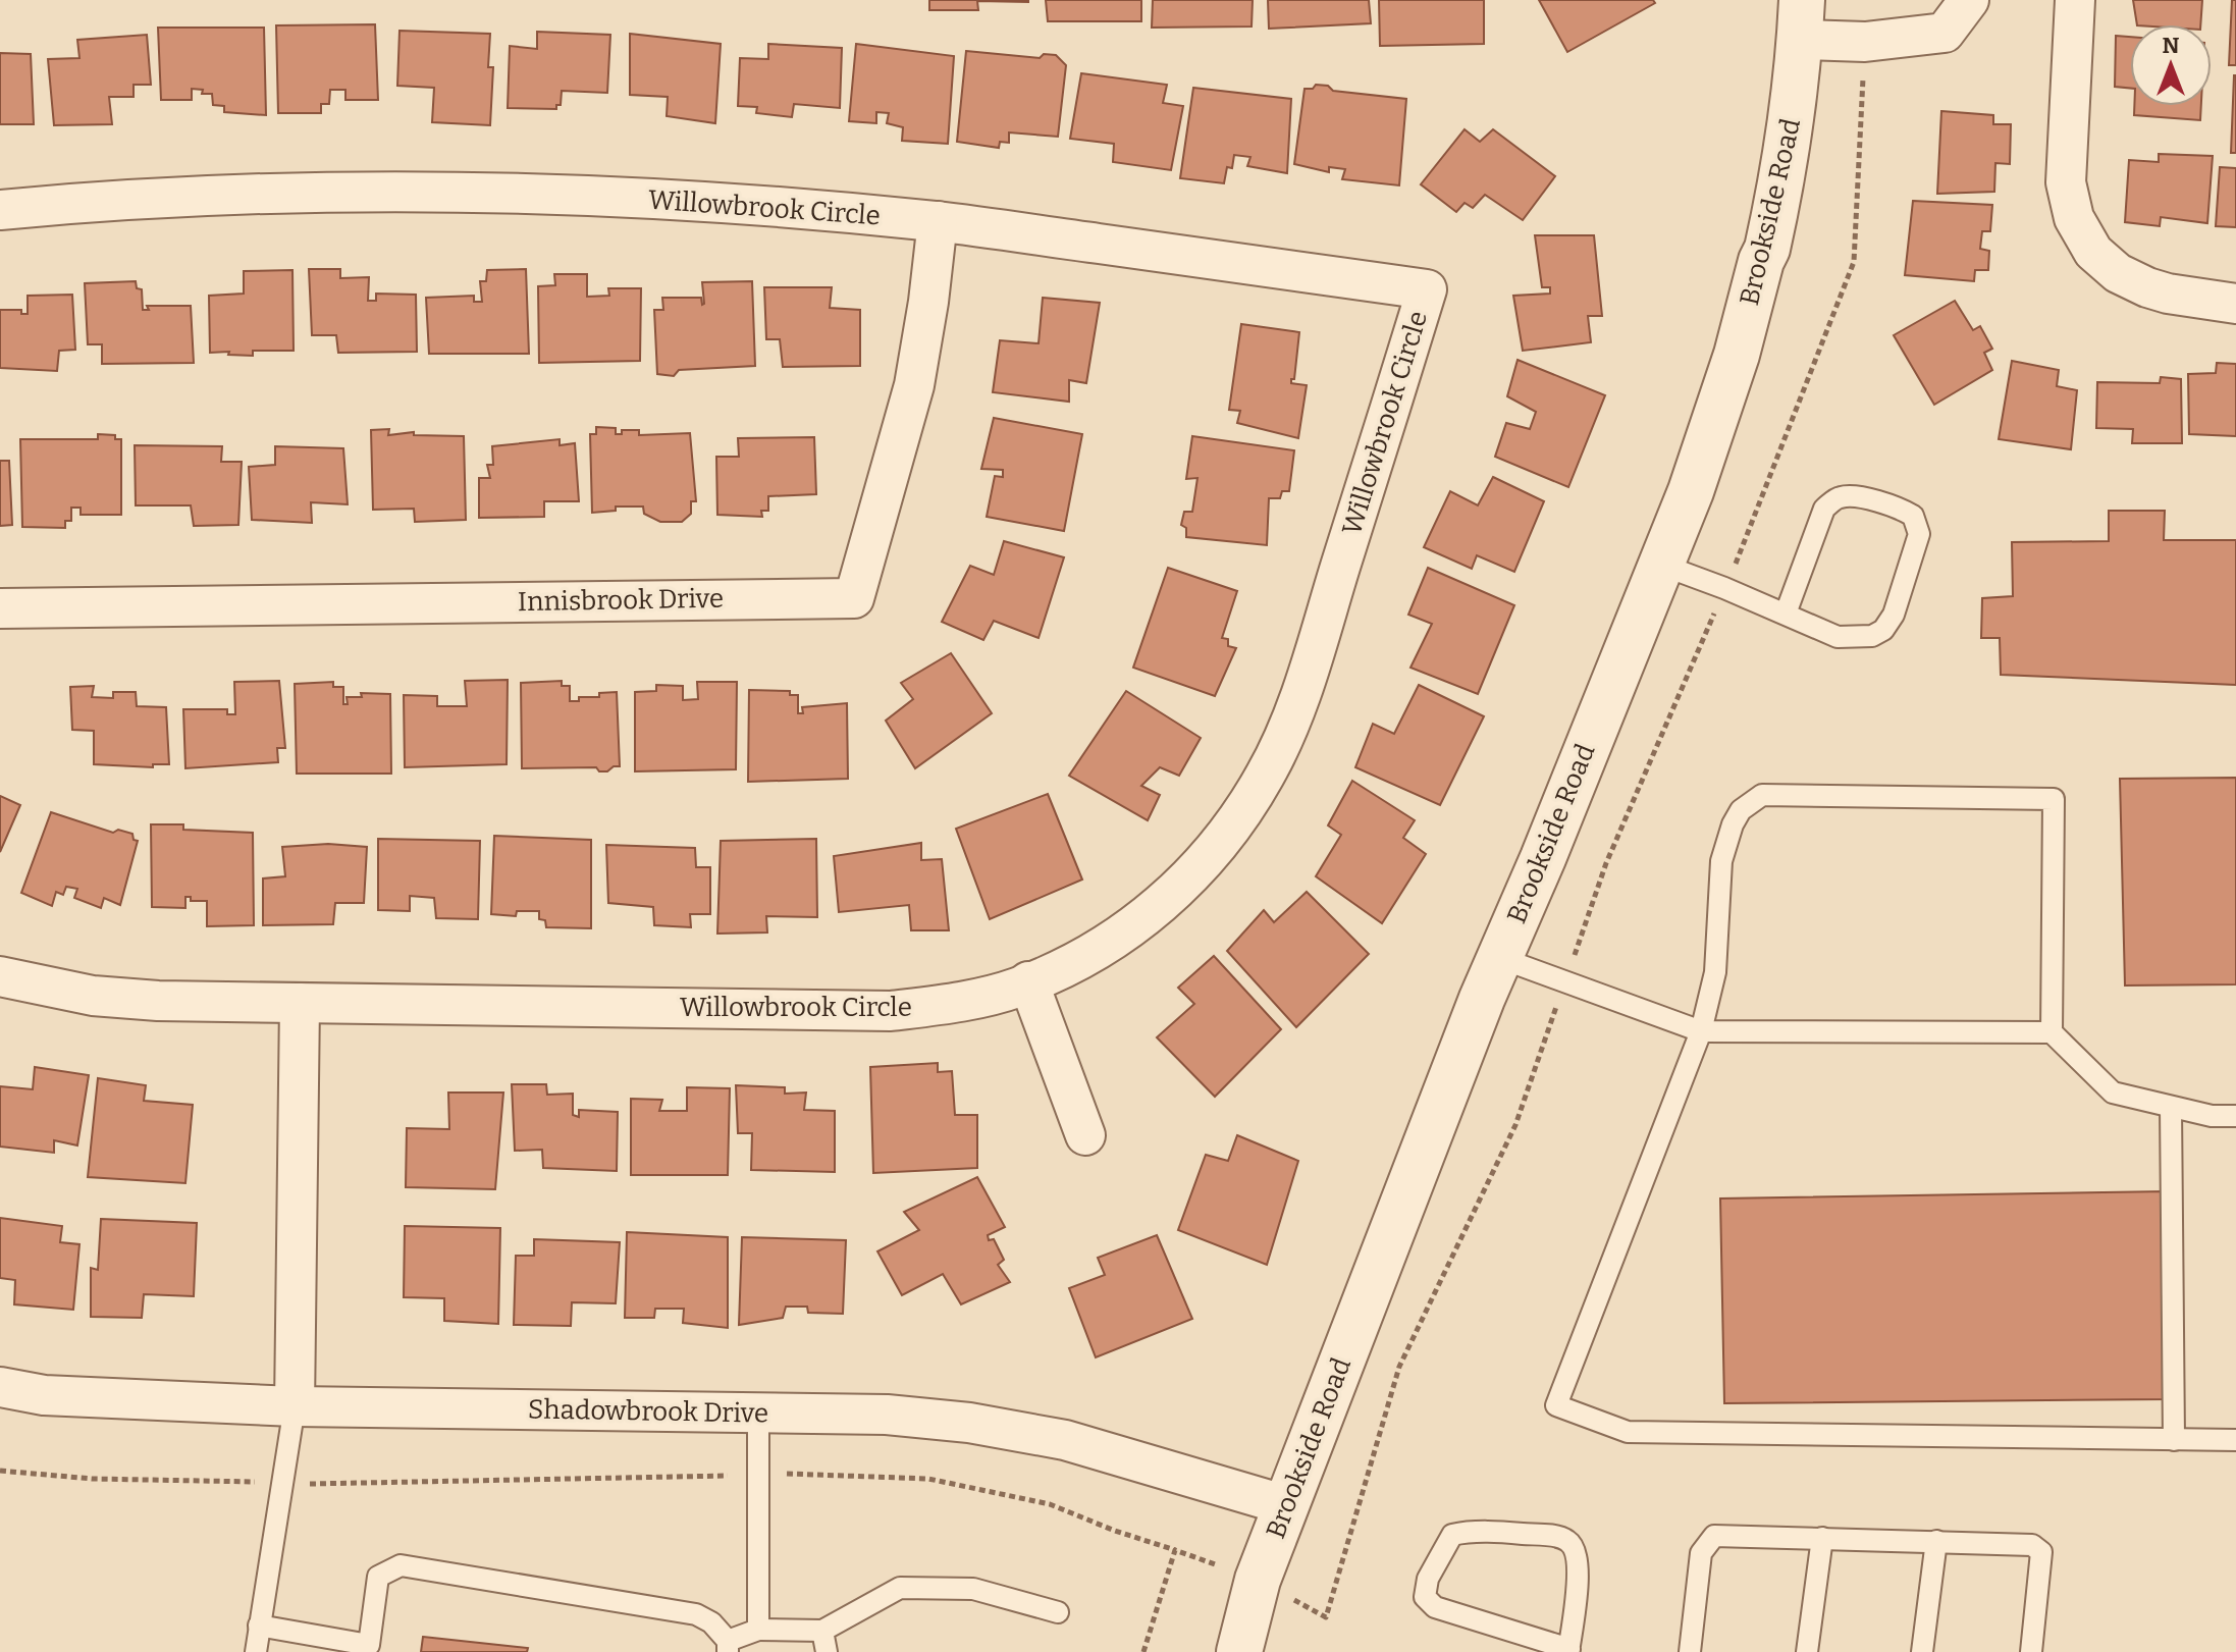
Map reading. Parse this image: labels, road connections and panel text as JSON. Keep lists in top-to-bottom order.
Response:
{
  "streets": {
    "street": [
      "Willowbrook Circle",
      "Brookside Road",
      "Innisbrook Drive",
      "Shadowbrook Drive"
    ]
  },
  "crossings": [
    ["Willowbrook Circle", "Innisbrook Drive"],
    ["Brookside Road", "Shadowbrook Drive"]
  ],
  "north": "top"
}
